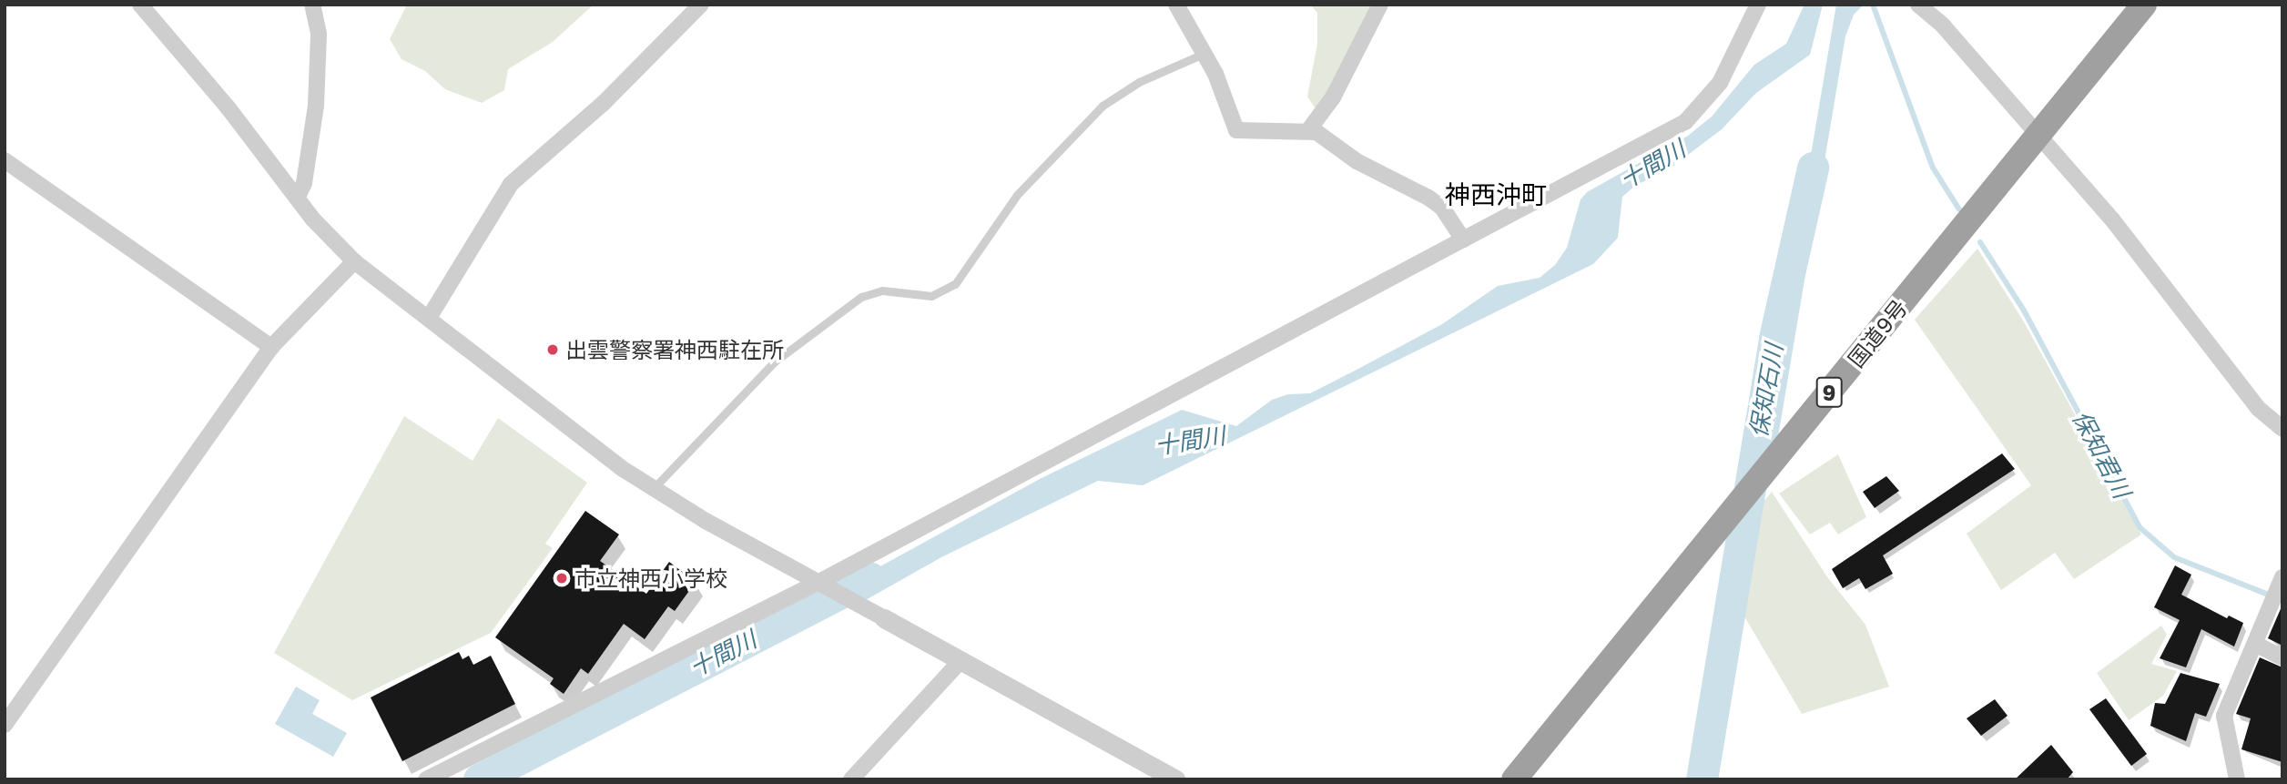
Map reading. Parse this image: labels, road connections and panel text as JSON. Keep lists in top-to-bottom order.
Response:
{
  "streets": {
    "highway": ["国道9号", "9"]
  },
  "districts": ["神西沖町"],
  "water": ["十間川", "保知石川", "保知君川"],
  "places": ["出雲警察署神西駐在所", "市立神西小学校"]
}
